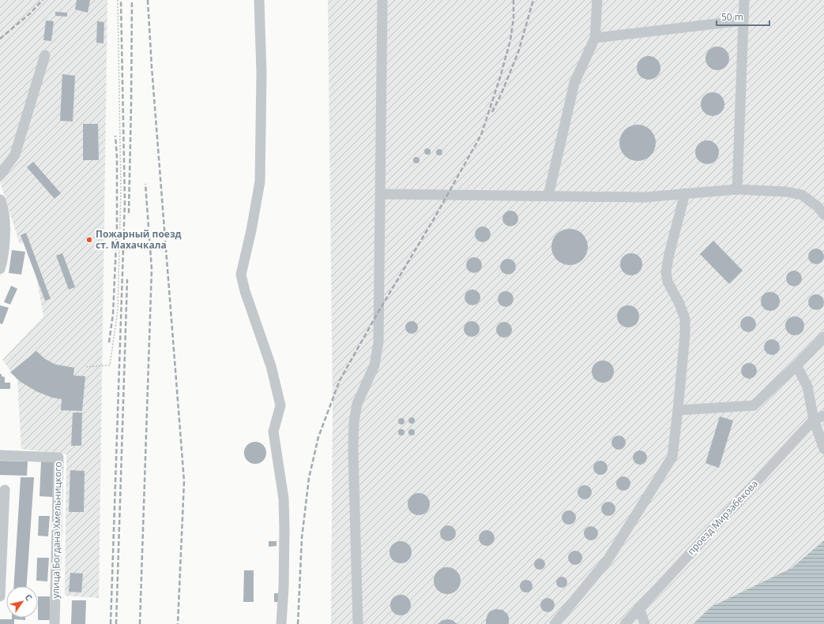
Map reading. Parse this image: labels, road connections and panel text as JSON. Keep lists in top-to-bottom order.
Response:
{
  "streets": {
    "street": ["проезд Мирзабекова", "улица Богдана Хмельницкого"]
  },
  "places": ["Пожарный поезд ст. Махачкала"],
  "scale_bar": "50 m",
  "north": "top right"
}
